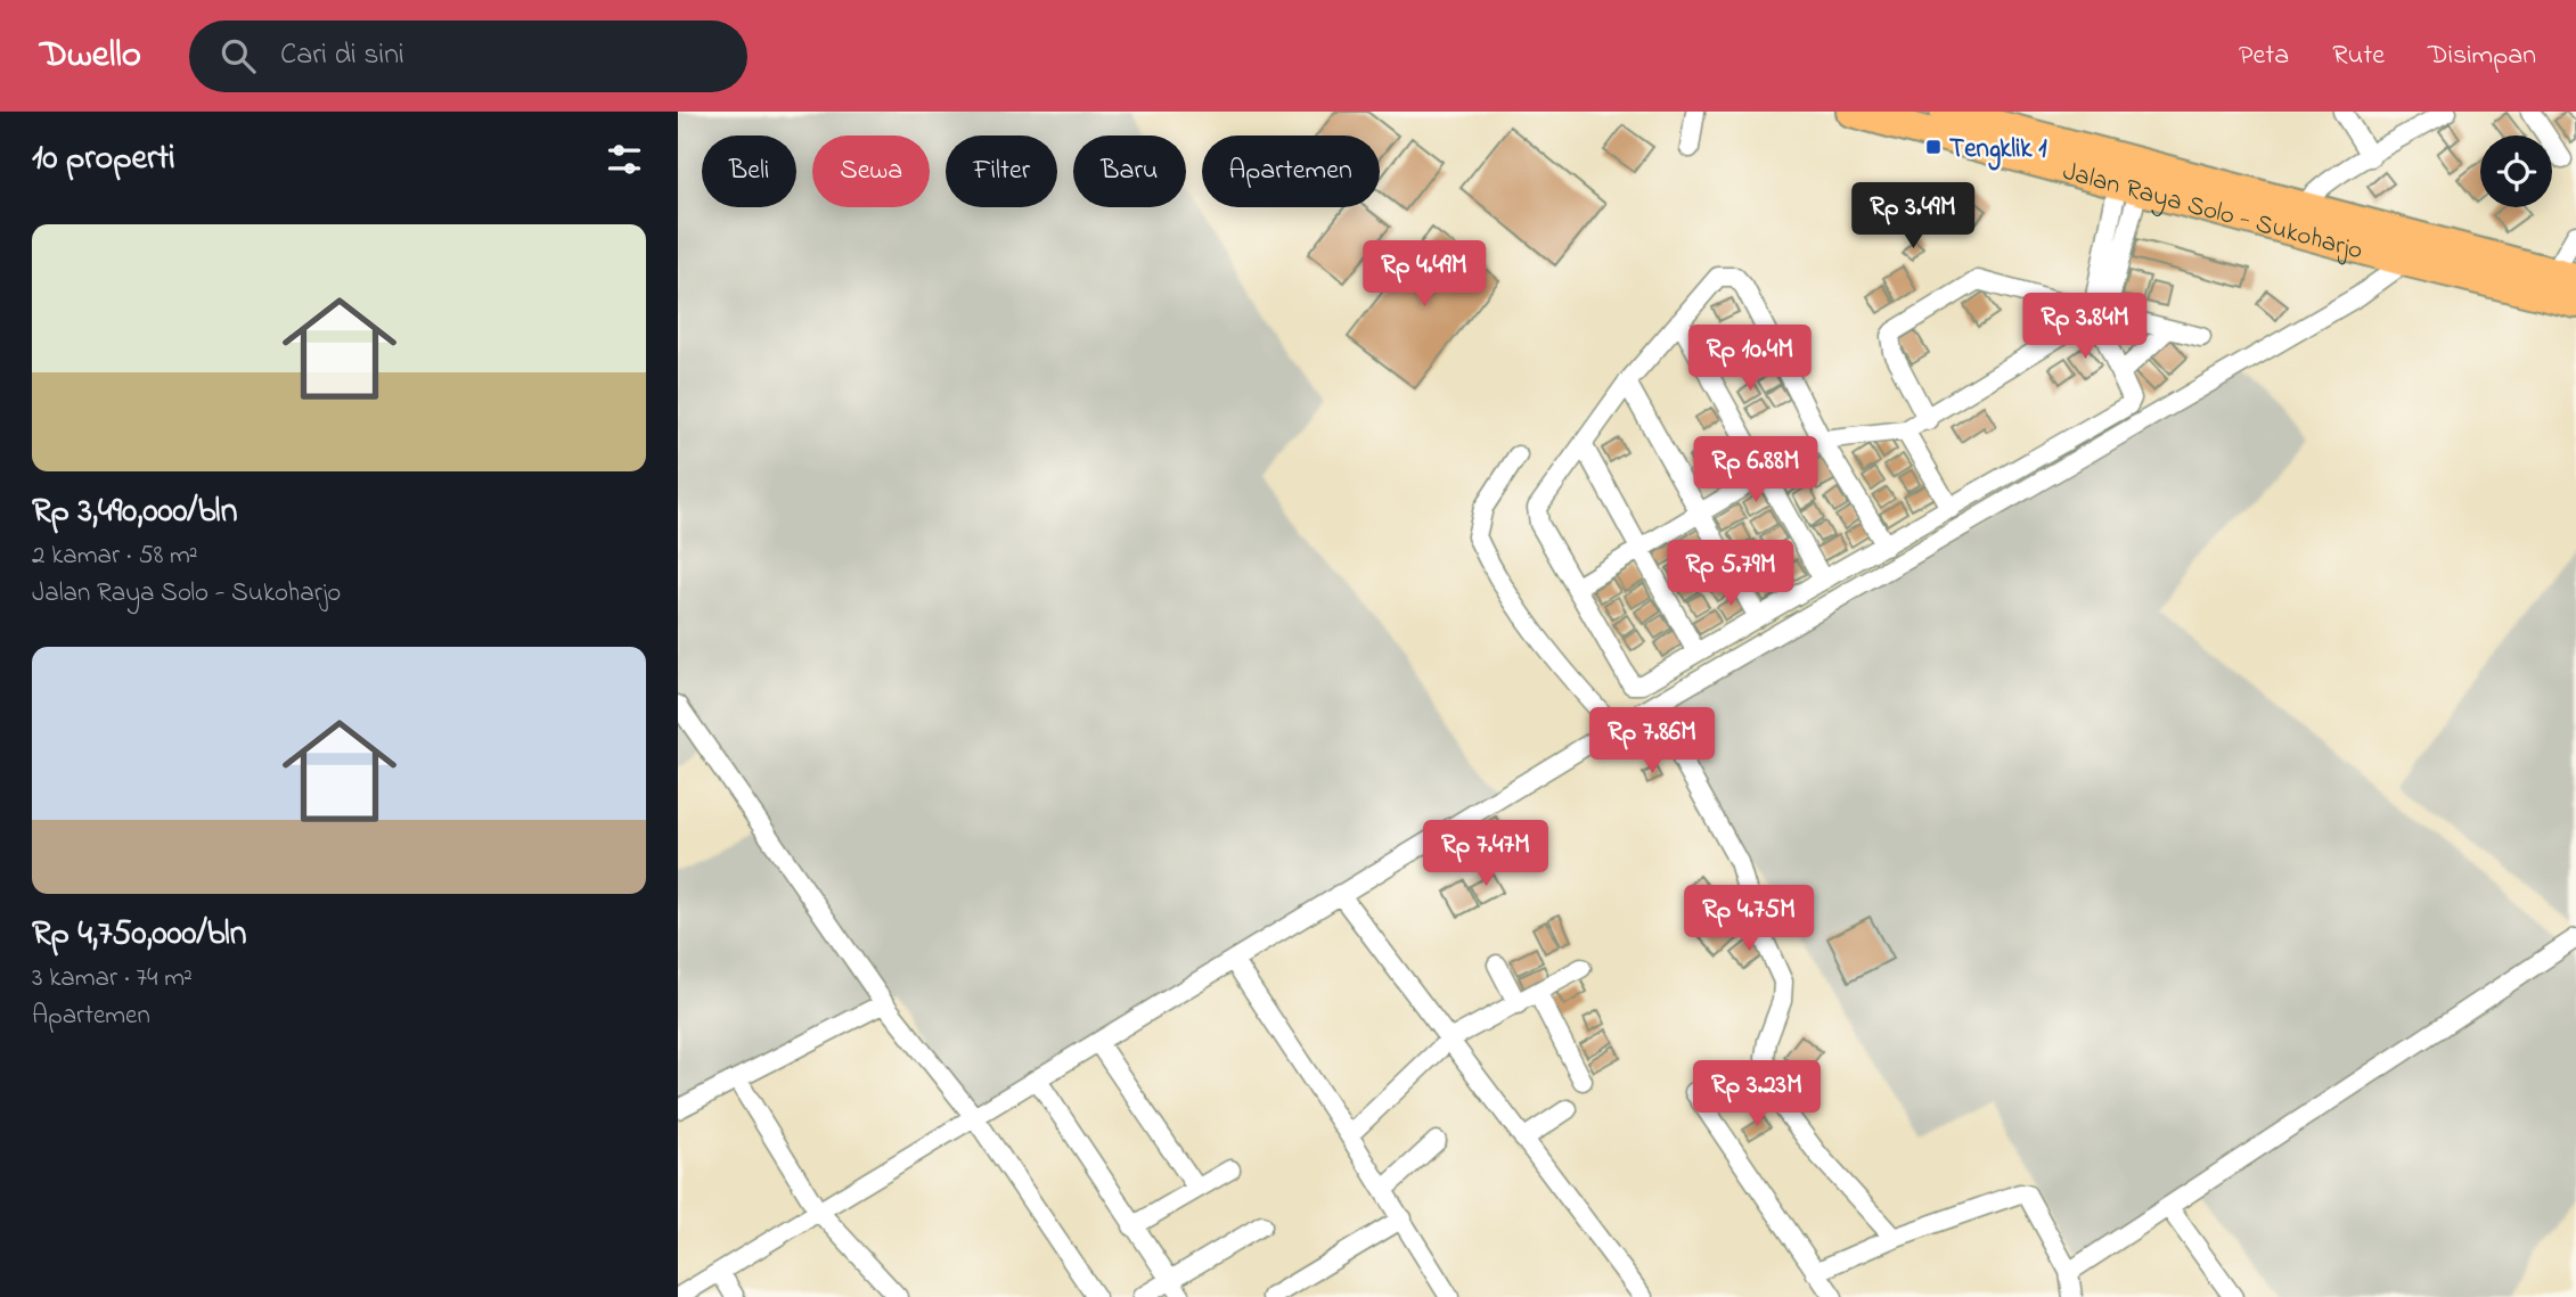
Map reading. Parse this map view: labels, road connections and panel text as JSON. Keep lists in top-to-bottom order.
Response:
{
  "streets": {
    "main road": ["Jalan Raya Solo - Sukoharjo"]
  },
  "places": {
    "transit": ["Tengklik 1"]
  },
  "page": {
    "header": "Dwello",
    "search": "Cari di sini",
    "nav": ["Peta", "Rute", "Disimpan"],
    "heading": "10 properti",
    "chip": [
      "Beli",
      "Sewa",
      "Filter",
      "Baru",
      "Apartemen"
    ],
    "price": [
      "Rp 3.49M",
      "Rp 4.49M",
      "Rp 3.84M",
      "Rp 10.4M",
      "Rp 6.88M",
      "Rp 5.79M",
      "Rp 7.86M",
      "Rp 7.47M",
      "Rp 4.75M",
      "Rp 3.23M"
    ],
    "list": [
      {
        "name": "Rp 3,490,000/bln",
        "note": "2 kamar · 58 m² · Jalan Raya Solo - Sukoharjo"
      },
      {
        "name": "Rp 4,750,000/bln",
        "note": "3 kamar · 74 m² · Apartemen"
      }
    ]
  }
}
